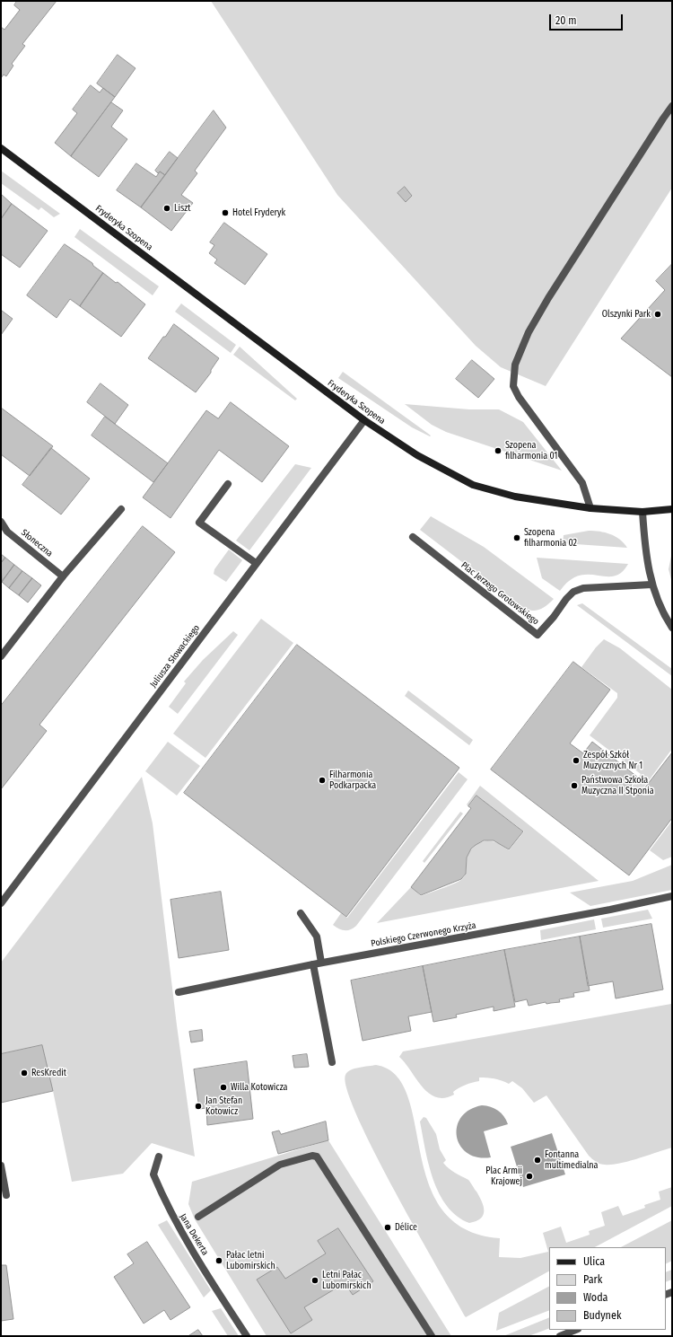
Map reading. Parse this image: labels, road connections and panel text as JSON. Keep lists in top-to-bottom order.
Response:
{
  "streets": {
    "street": [
      "Fryderyka Szopena",
      "Słoneczna",
      "Plac Jerzego Grotowskiego",
      "Juliusza Słowackiego",
      "Polskiego Czerwonego Krzyża",
      "Jana Dekerta"
    ]
  },
  "crossings": [
    ["Fryderyka Szopena", "Juliusza Słowackiego"]
  ],
  "places": [
    "Liszt",
    "Hotel Fryderyk",
    "Olszynki Park",
    "Szopena filharmonia 01",
    "Szopena filharmonia 02",
    "Zespół Szkół Muzycznych Nr 1",
    "Filharmonia Podkarpacka",
    "Państwowa Szkoła Muzyczna II Stponia",
    "ResKredit",
    "Willa Kotowicza",
    "Jan Stefan Kotowicz",
    "Fontanna multimedialna",
    "Plac Armii Krajowej",
    "Délice",
    "Pałac letni Lubomirskich",
    "Letni Pałac Lubomirskich"
  ],
  "legend": [
    "Ulica",
    "Park",
    "Woda",
    "Budynek"
  ],
  "scale_bar": "20 m"
}
